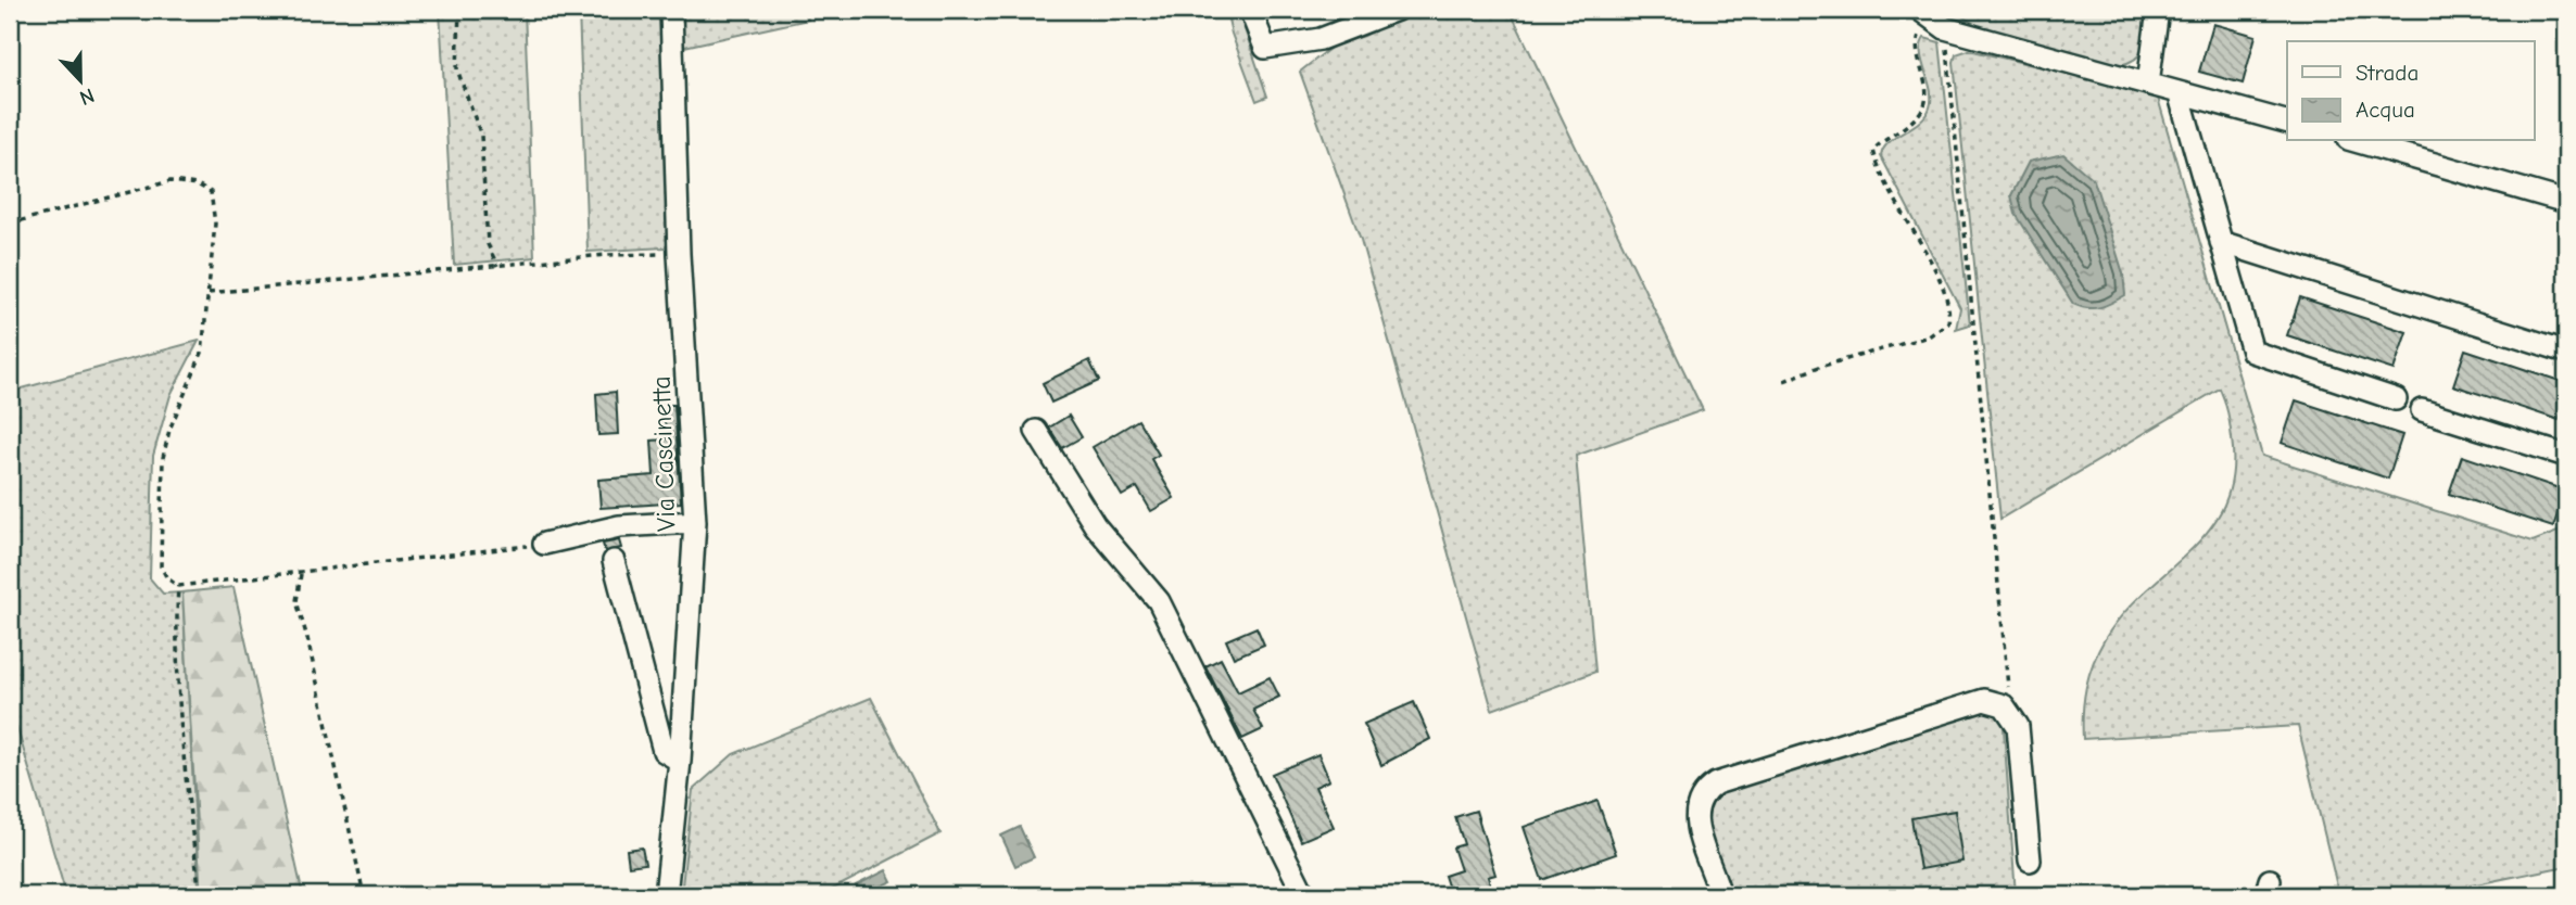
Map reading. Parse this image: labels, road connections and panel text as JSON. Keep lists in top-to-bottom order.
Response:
{
  "streets": {
    "street": ["Via Cascinetta"]
  },
  "legend": ["Strada", "Acqua"],
  "north": "bottom"
}
